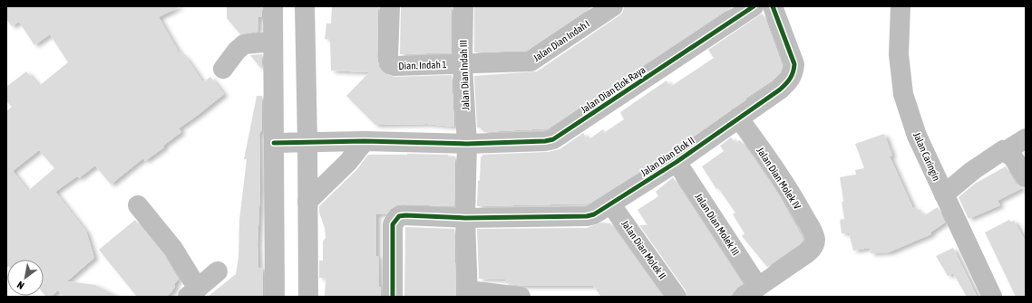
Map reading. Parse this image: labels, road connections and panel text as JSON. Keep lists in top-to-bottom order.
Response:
{
  "streets": {
    "main road": ["Jalan Caringin"],
    "street": [
      "Jalan Dian Indah I",
      "Dian. Indah 1",
      "Jalan Dian Indah III",
      "Jalan Dian Elok Raya",
      "Jalan Dian Elok II",
      "Jalan Dian Molek IV",
      "Jalan Dian Molek III",
      "Jalan Dian Molek II"
    ]
  },
  "crossings": [
    ["Jalan Dian Indah I", "Dian. Indah 1"],
    ["Jalan Dian Indah I", "Jalan Dian Indah III"],
    ["Dian. Indah 1", "Jalan Dian Indah III"],
    ["Jalan Dian Indah III", "Jalan Dian Elok Raya"],
    ["Jalan Dian Indah III", "Jalan Dian Elok II"],
    ["Jalan Dian Elok II", "Jalan Dian Molek IV"],
    ["Jalan Dian Elok II", "Jalan Dian Molek III"],
    ["Jalan Dian Elok II", "Jalan Dian Molek II"],
    ["Jalan Dian Molek IV", "Jalan Dian Molek III"]
  ],
  "north": "bottom left"
}
